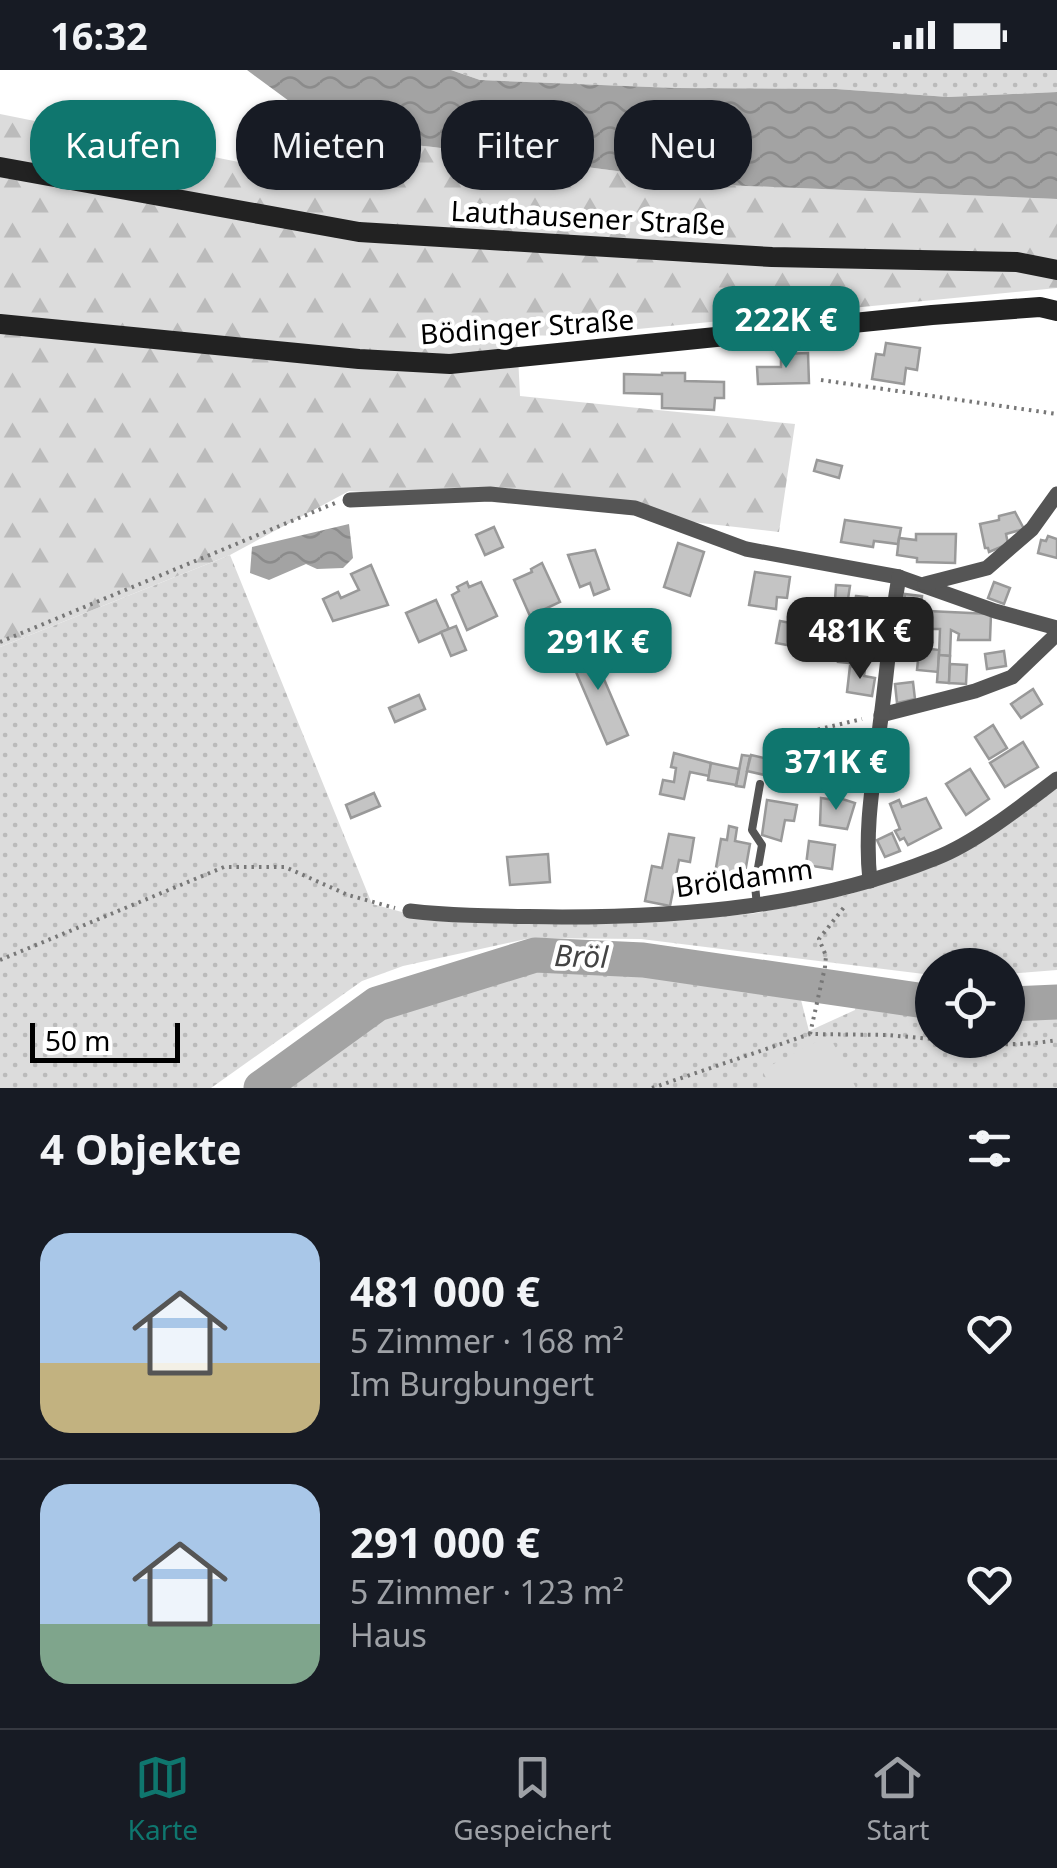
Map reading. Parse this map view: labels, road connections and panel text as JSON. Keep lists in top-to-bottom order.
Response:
{
  "streets": {
    "street": ["Lauthausener Straße", "Bödinger Straße", "Bröldamm"]
  },
  "water": ["Bröl"],
  "scale_bar": "50 m",
  "page": {
    "status": "16:32",
    "chip": [
      "Kaufen",
      "Mieten",
      "Filter",
      "Neu"
    ],
    "price": [
      "222K €",
      "481K €",
      "291K €",
      "371K €"
    ],
    "scale": "50 m",
    "heading": "4 Objekte",
    "list": [
      {
        "name": "481 000 €",
        "note": "5 Zimmer · 168 m² · Im Burgbungert"
      },
      {
        "name": "291 000 €",
        "note": "5 Zimmer · 123 m² · Haus"
      }
    ],
    "tabs": ["Karte", "Gespeichert", "Start"]
  }
}
